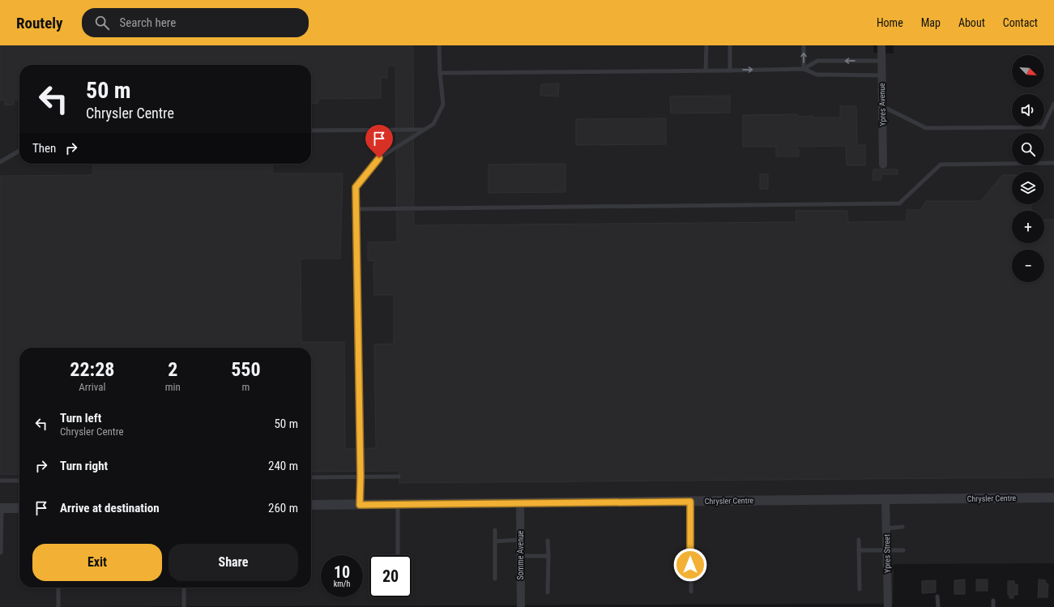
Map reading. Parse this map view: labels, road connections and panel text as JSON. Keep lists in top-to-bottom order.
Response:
{
  "streets": {
    "street": [
      "Ypres Avenue",
      "Chrysler Centre",
      "Ypres Street",
      "Somme Avenue"
    ]
  },
  "crossings": [
    ["Chrysler Centre", "Ypres Street"],
    ["Chrysler Centre", "Somme Avenue"]
  ],
  "north": "bottom right",
  "page": {
    "header": "Routely",
    "search": "Search here",
    "nav": [
      "Home",
      "Map",
      "About",
      "Contact"
    ],
    "map_buttons": ["+", "−"],
    "turn": ["50 m", "Chrysler Centre"],
    "then": "Then",
    "eta": [
      "22:28",
      "Arrival",
      "2",
      "min",
      "550",
      "m"
    ],
    "list": [
      {
        "name": "Turn left",
        "note": "Chrysler Centre",
        "value": "50 m"
      },
      {
        "name": "Turn right",
        "value": "240 m"
      },
      {
        "name": "Arrive at destination",
        "value": "260 m"
      }
    ],
    "buttons": ["Exit", "Share"],
    "speed": "10 km/h",
    "limit": "20"
  }
}
